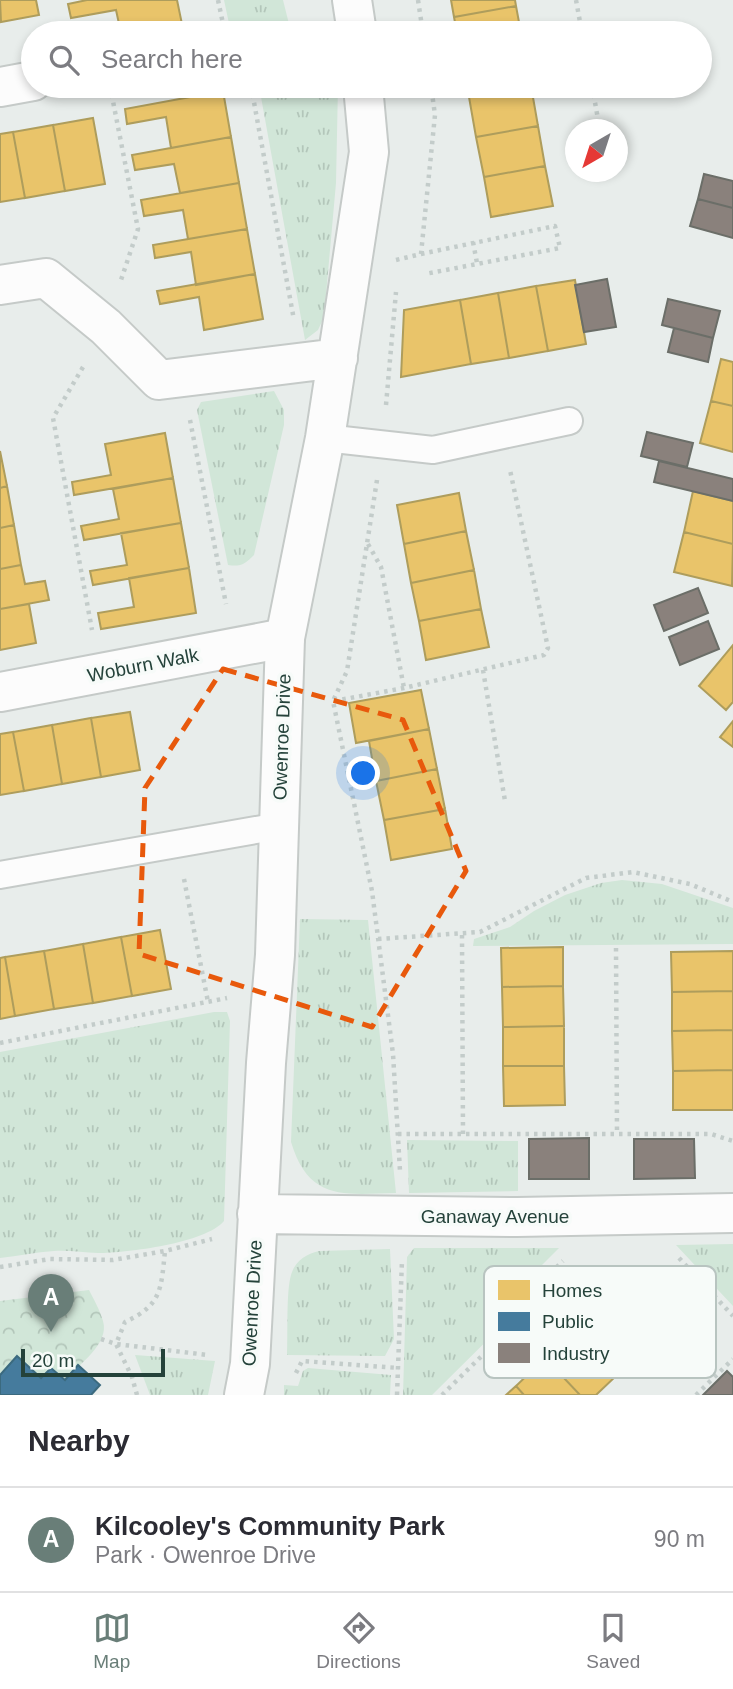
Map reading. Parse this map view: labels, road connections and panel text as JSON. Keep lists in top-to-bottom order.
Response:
{
  "streets": {
    "street": ["Woburn Walk", "Owenroe Drive", "Ganaway Avenue"]
  },
  "crossings": [
    ["Woburn Walk", "Owenroe Drive"],
    ["Owenroe Drive", "Ganaway Avenue"]
  ],
  "legend": ["Homes", "Public", "Industry"],
  "scale_bar": "20 m",
  "north": "bottom left",
  "page": {
    "search": "Search here",
    "pins": "A",
    "scale": "20 m",
    "heading": "Nearby",
    "list": [
      {
        "mark": "A",
        "name": "Kilcooley's Community Park",
        "note": "Park · Owenroe Drive",
        "value": "90 m"
      }
    ],
    "nav": ["Map", "Directions", "Saved"]
  }
}
